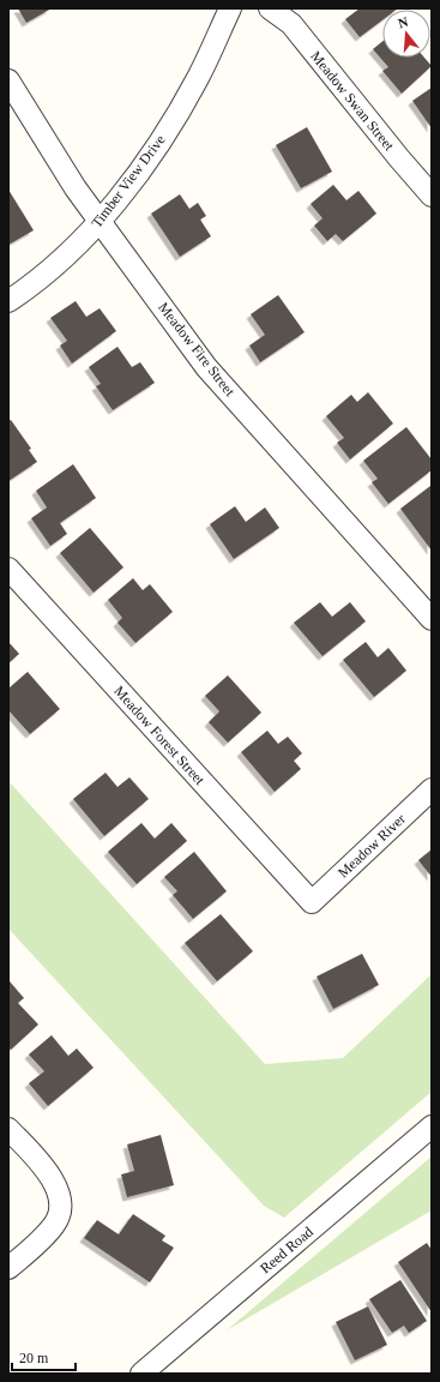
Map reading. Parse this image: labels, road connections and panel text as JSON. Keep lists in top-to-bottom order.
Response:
{
  "streets": {
    "street": [
      "Meadow Swan Street",
      "Timber View Drive",
      "Meadow Fire Street",
      "Meadow Forest Street",
      "Meadow River",
      "Reed Road"
    ]
  },
  "crossings": [
    ["Timber View Drive", "Meadow Fire Street"],
    ["Meadow Forest Street", "Meadow River"]
  ],
  "scale_bar": "20 m",
  "north": "top"
}
